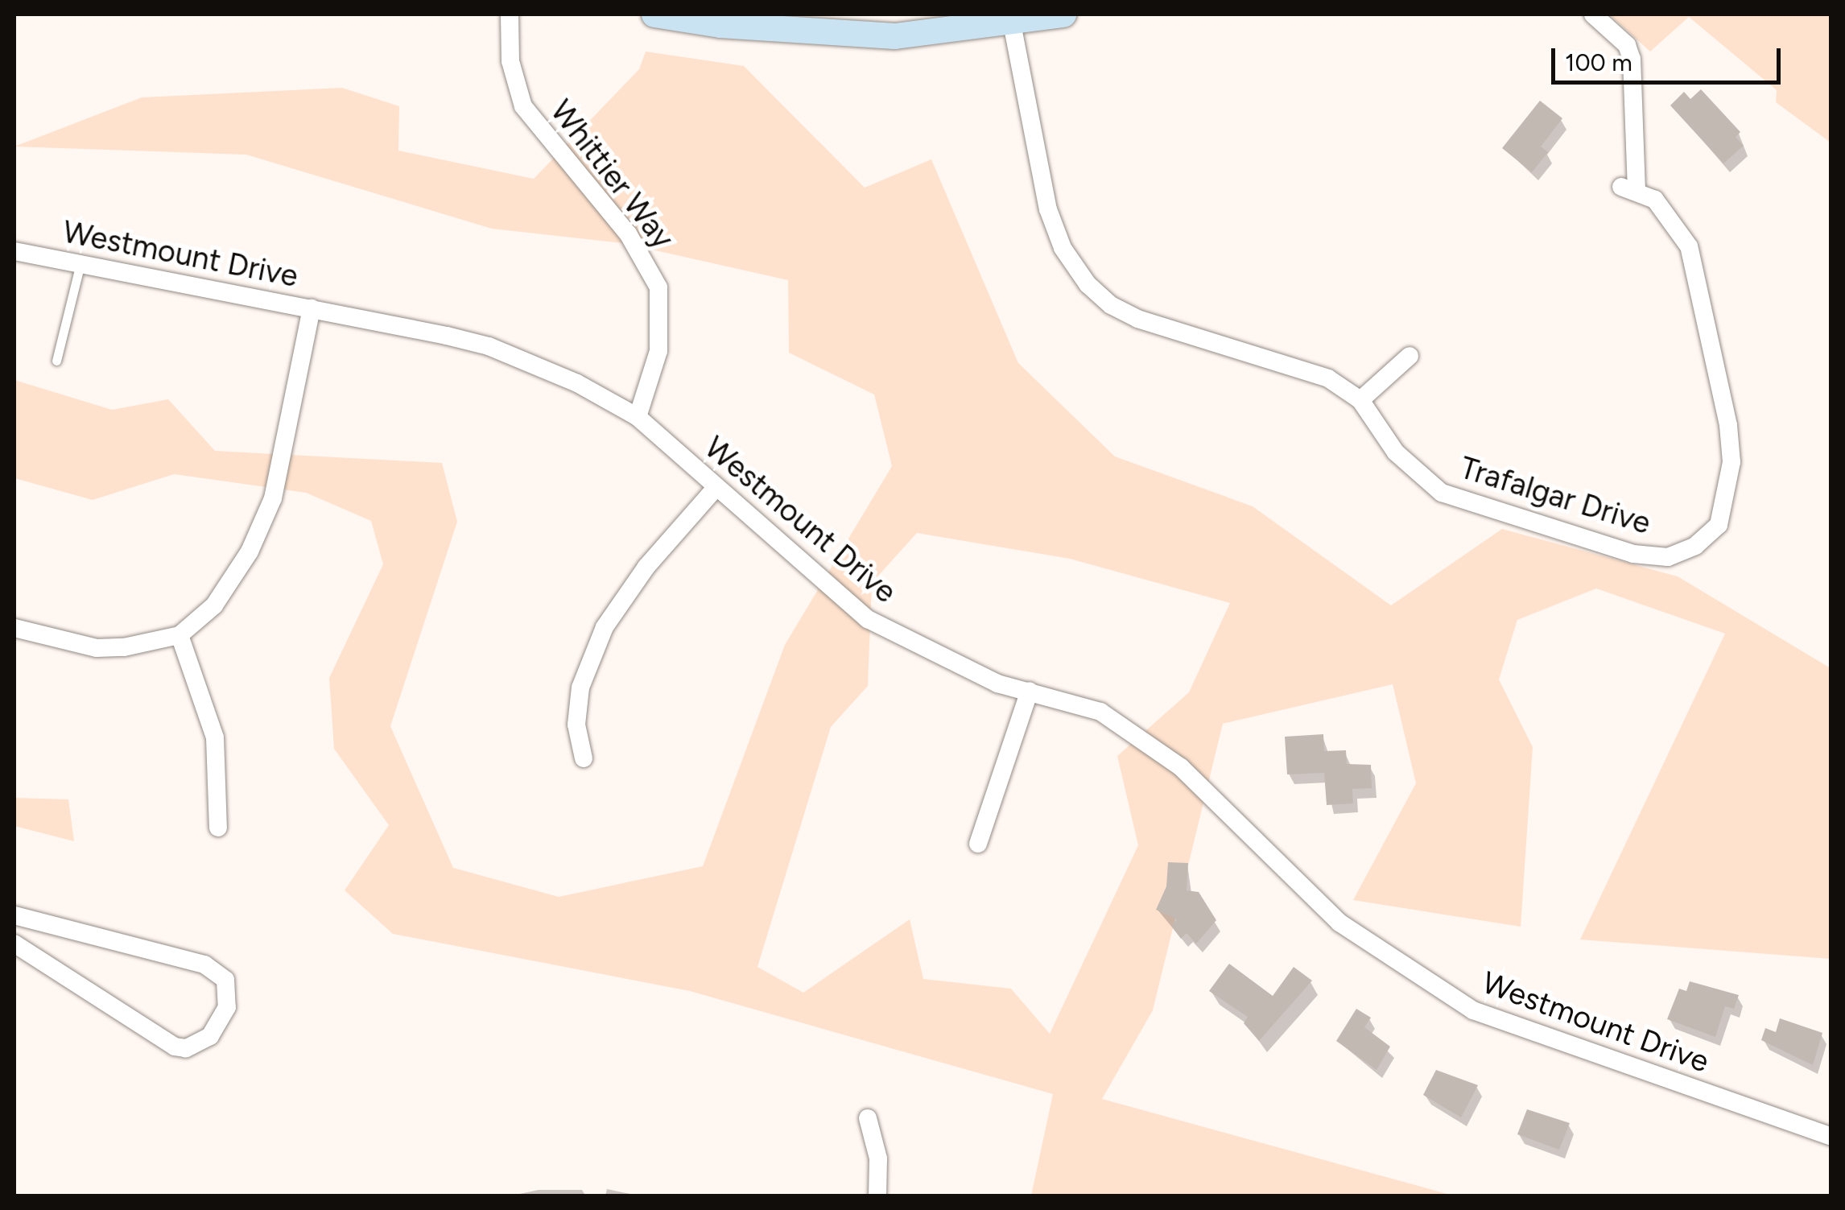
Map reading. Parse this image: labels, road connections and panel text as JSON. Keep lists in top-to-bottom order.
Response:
{
  "streets": {
    "street": ["Whittier Way", "Westmount Drive", "Trafalgar Drive"]
  },
  "crossings": [
    ["Whittier Way", "Westmount Drive"]
  ],
  "scale_bar": "100 m"
}
